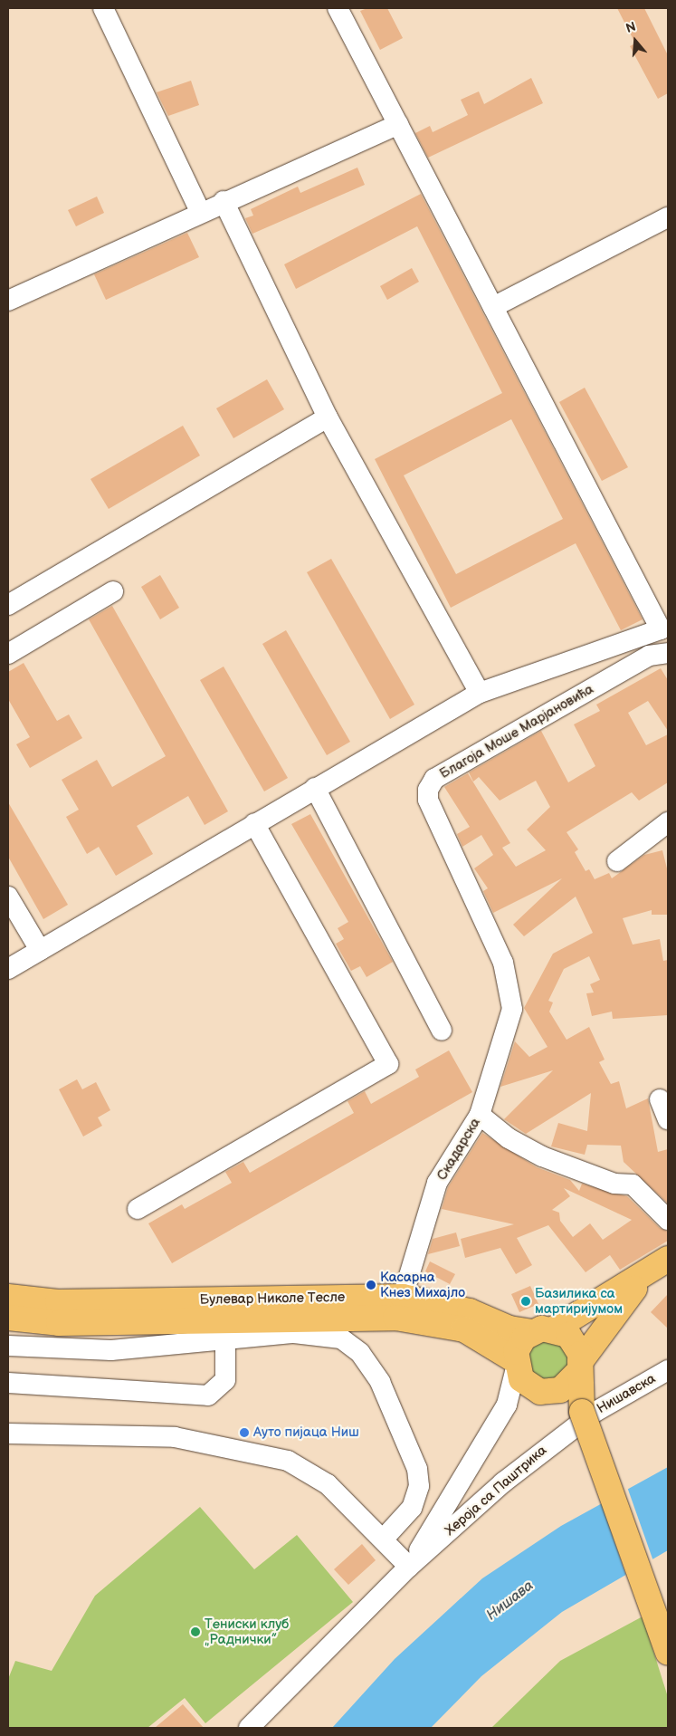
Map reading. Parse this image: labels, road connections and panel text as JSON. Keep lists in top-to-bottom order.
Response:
{
  "streets": {
    "main road": ["Булевар Николе Тесле"],
    "street": [
      "Благоја Моше Марјановића",
      "Скадарска",
      "Нишавска",
      "Хероја са Паштрика"
    ]
  },
  "crossings": [
    ["Благоја Моше Марјановића", "Скадарска"],
    ["Скадарска", "Булевар Николе Тесле"],
    ["Булевар Николе Тесле", "Нишавска"],
    ["Булевар Николе Тесле", "Хероја са Паштрика"],
    ["Нишавска", "Хероја са Паштрика"]
  ],
  "water": ["Нишава"],
  "places": [
    "Касарна Кнез Михајло",
    "Базилика са мартиријумом",
    "Ауто пијаца Ниш",
    "Тениски клуб „Раднички”"
  ],
  "north": "top"
}
